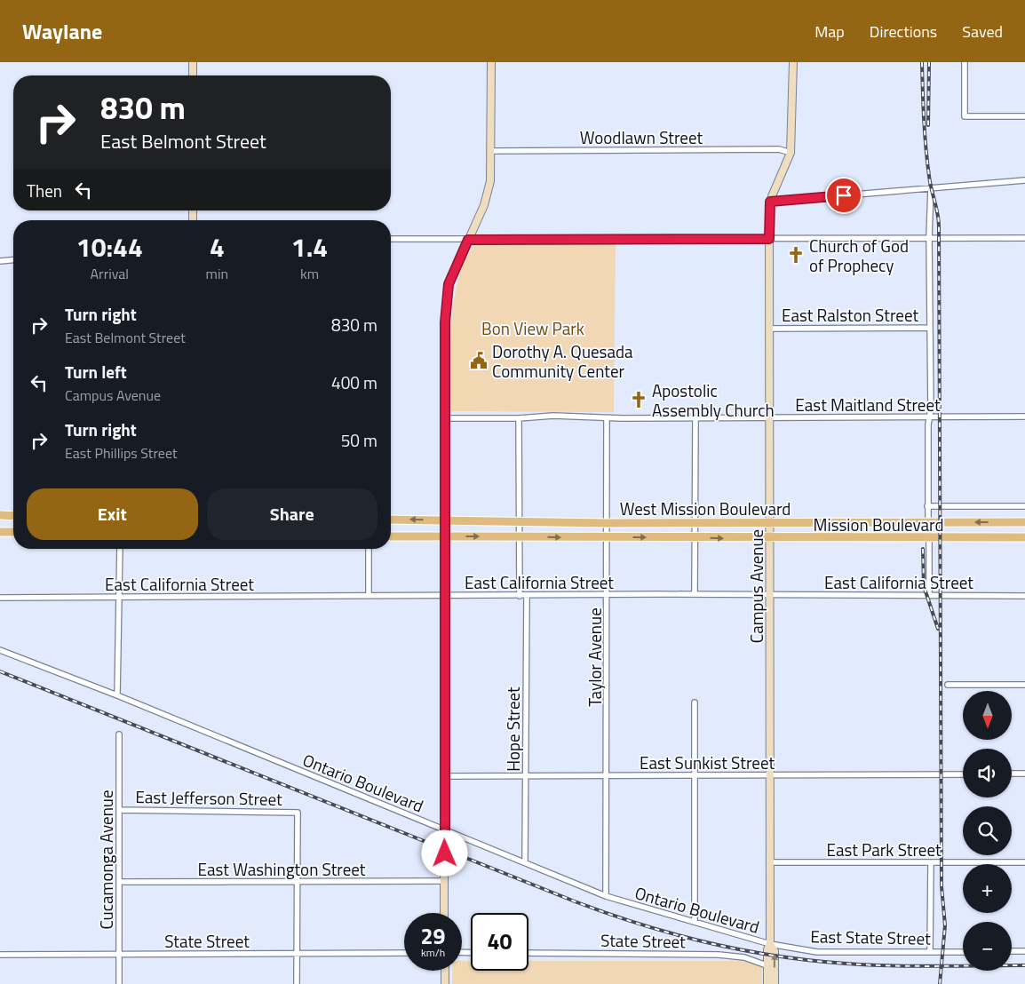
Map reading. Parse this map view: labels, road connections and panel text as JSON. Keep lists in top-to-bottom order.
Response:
{
  "streets": {
    "main road": ["West Mission Boulevard", "Mission Boulevard"],
    "street": [
      "Woodlawn Street",
      "East Ralston Street",
      "East Maitland Street",
      "East California Street",
      "Campus Avenue",
      "Taylor Avenue",
      "Hope Street",
      "East Sunkist Street",
      "Ontario Boulevard",
      "East Jefferson Street",
      "East Park Street",
      "Cucamonga Avenue",
      "East Washington Street",
      "East State Street",
      "State Street"
    ]
  },
  "crossings": [
    ["Woodlawn Street", "Campus Avenue"],
    ["East Ralston Street", "Campus Avenue"],
    ["East Maitland Street", "Campus Avenue"],
    ["East Maitland Street", "Taylor Avenue"],
    ["West Mission Boulevard", "Campus Avenue"],
    ["West Mission Boulevard", "Taylor Avenue"],
    ["Mission Boulevard", "Campus Avenue"],
    ["Mission Boulevard", "Taylor Avenue"],
    ["East California Street", "Campus Avenue"],
    ["East California Street", "Taylor Avenue"],
    ["East California Street", "Hope Street"],
    ["Campus Avenue", "East Sunkist Street"],
    ["Campus Avenue", "Ontario Boulevard"],
    ["Campus Avenue", "East Park Street"],
    ["Campus Avenue", "East State Street"],
    ["Campus Avenue", "State Street"],
    ["Taylor Avenue", "East Sunkist Street"],
    ["Taylor Avenue", "Ontario Boulevard"],
    ["Hope Street", "East Sunkist Street"],
    ["Hope Street", "Ontario Boulevard"],
    ["Ontario Boulevard", "East State Street"],
    ["East Jefferson Street", "Cucamonga Avenue"],
    ["East Jefferson Street", "East Washington Street"],
    ["Cucamonga Avenue", "East Washington Street"],
    ["Cucamonga Avenue", "State Street"]
  ],
  "one_way": ["Mission Boulevard"],
  "parks": ["Bon View Park"],
  "places": {
    "church": ["Church of God of Prophecy", "Apostolic Assembly Church"],
    "public building": ["Dorothy A. Quesada Community Center"]
  },
  "north": "bottom",
  "page": {
    "header": "Waylane",
    "nav": ["Map", "Directions", "Saved"],
    "turn": ["830 m", "East Belmont Street"],
    "then": "Then",
    "eta": [
      "10:44",
      "Arrival",
      "4",
      "min",
      "1.4",
      "km"
    ],
    "list": [
      {
        "name": "Turn right",
        "note": "East Belmont Street",
        "value": "830 m"
      },
      {
        "name": "Turn left",
        "note": "Campus Avenue",
        "value": "400 m"
      },
      {
        "name": "Turn right",
        "note": "East Phillips Street",
        "value": "50 m"
      }
    ],
    "buttons": ["Exit", "Share"],
    "map_buttons": ["+", "−"],
    "speed": "29 km/h",
    "limit": "40"
  }
}
